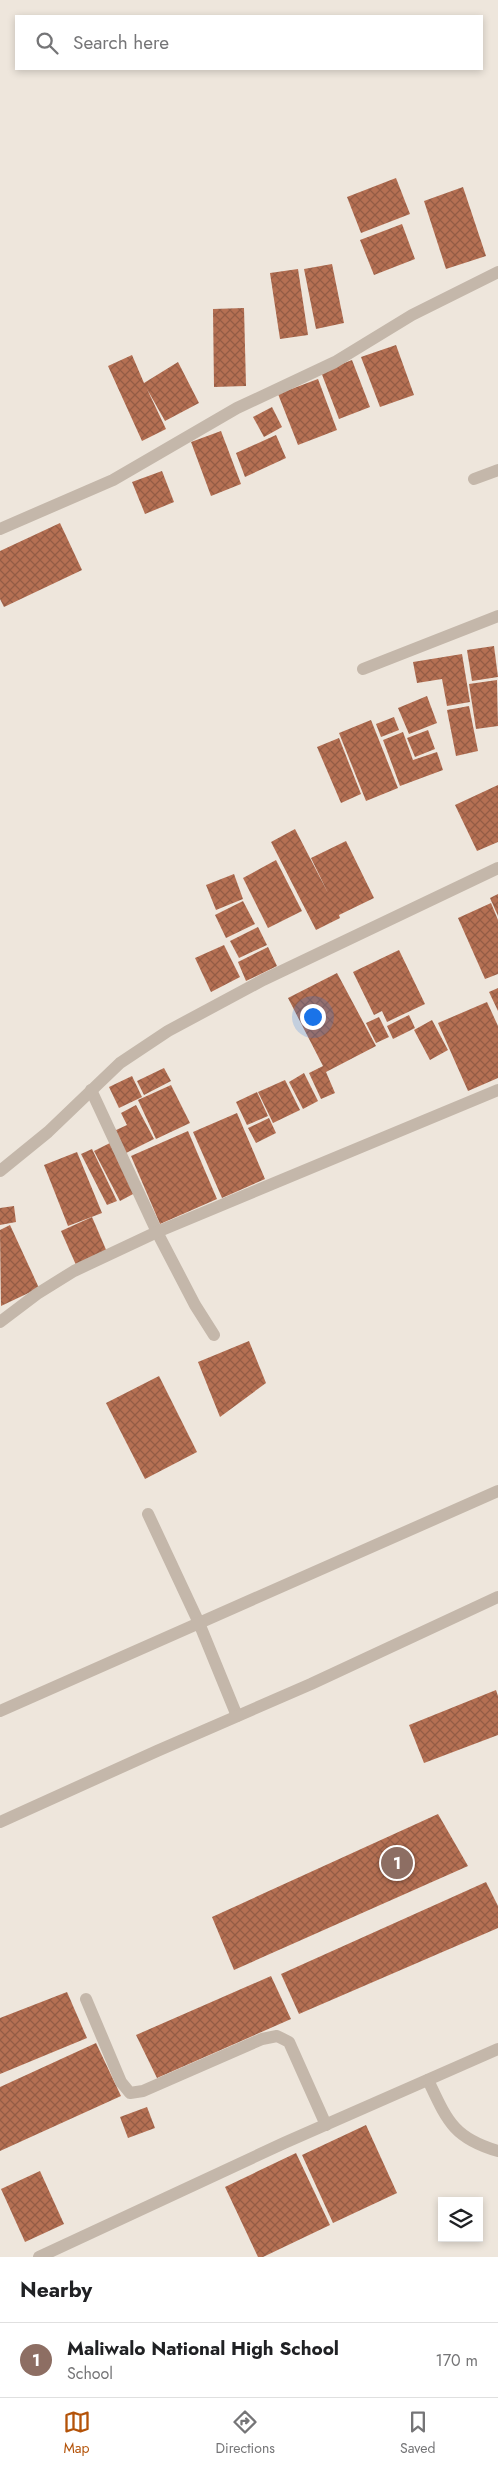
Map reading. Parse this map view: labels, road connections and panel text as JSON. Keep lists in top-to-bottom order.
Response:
{
  "page": {
    "search": "Search here",
    "pins": "1",
    "heading": "Nearby",
    "list": [
      {
        "mark": "1",
        "name": "Maliwalo National High School",
        "note": "School",
        "value": "170 m"
      }
    ],
    "nav": ["Map", "Directions", "Saved"]
  }
}
